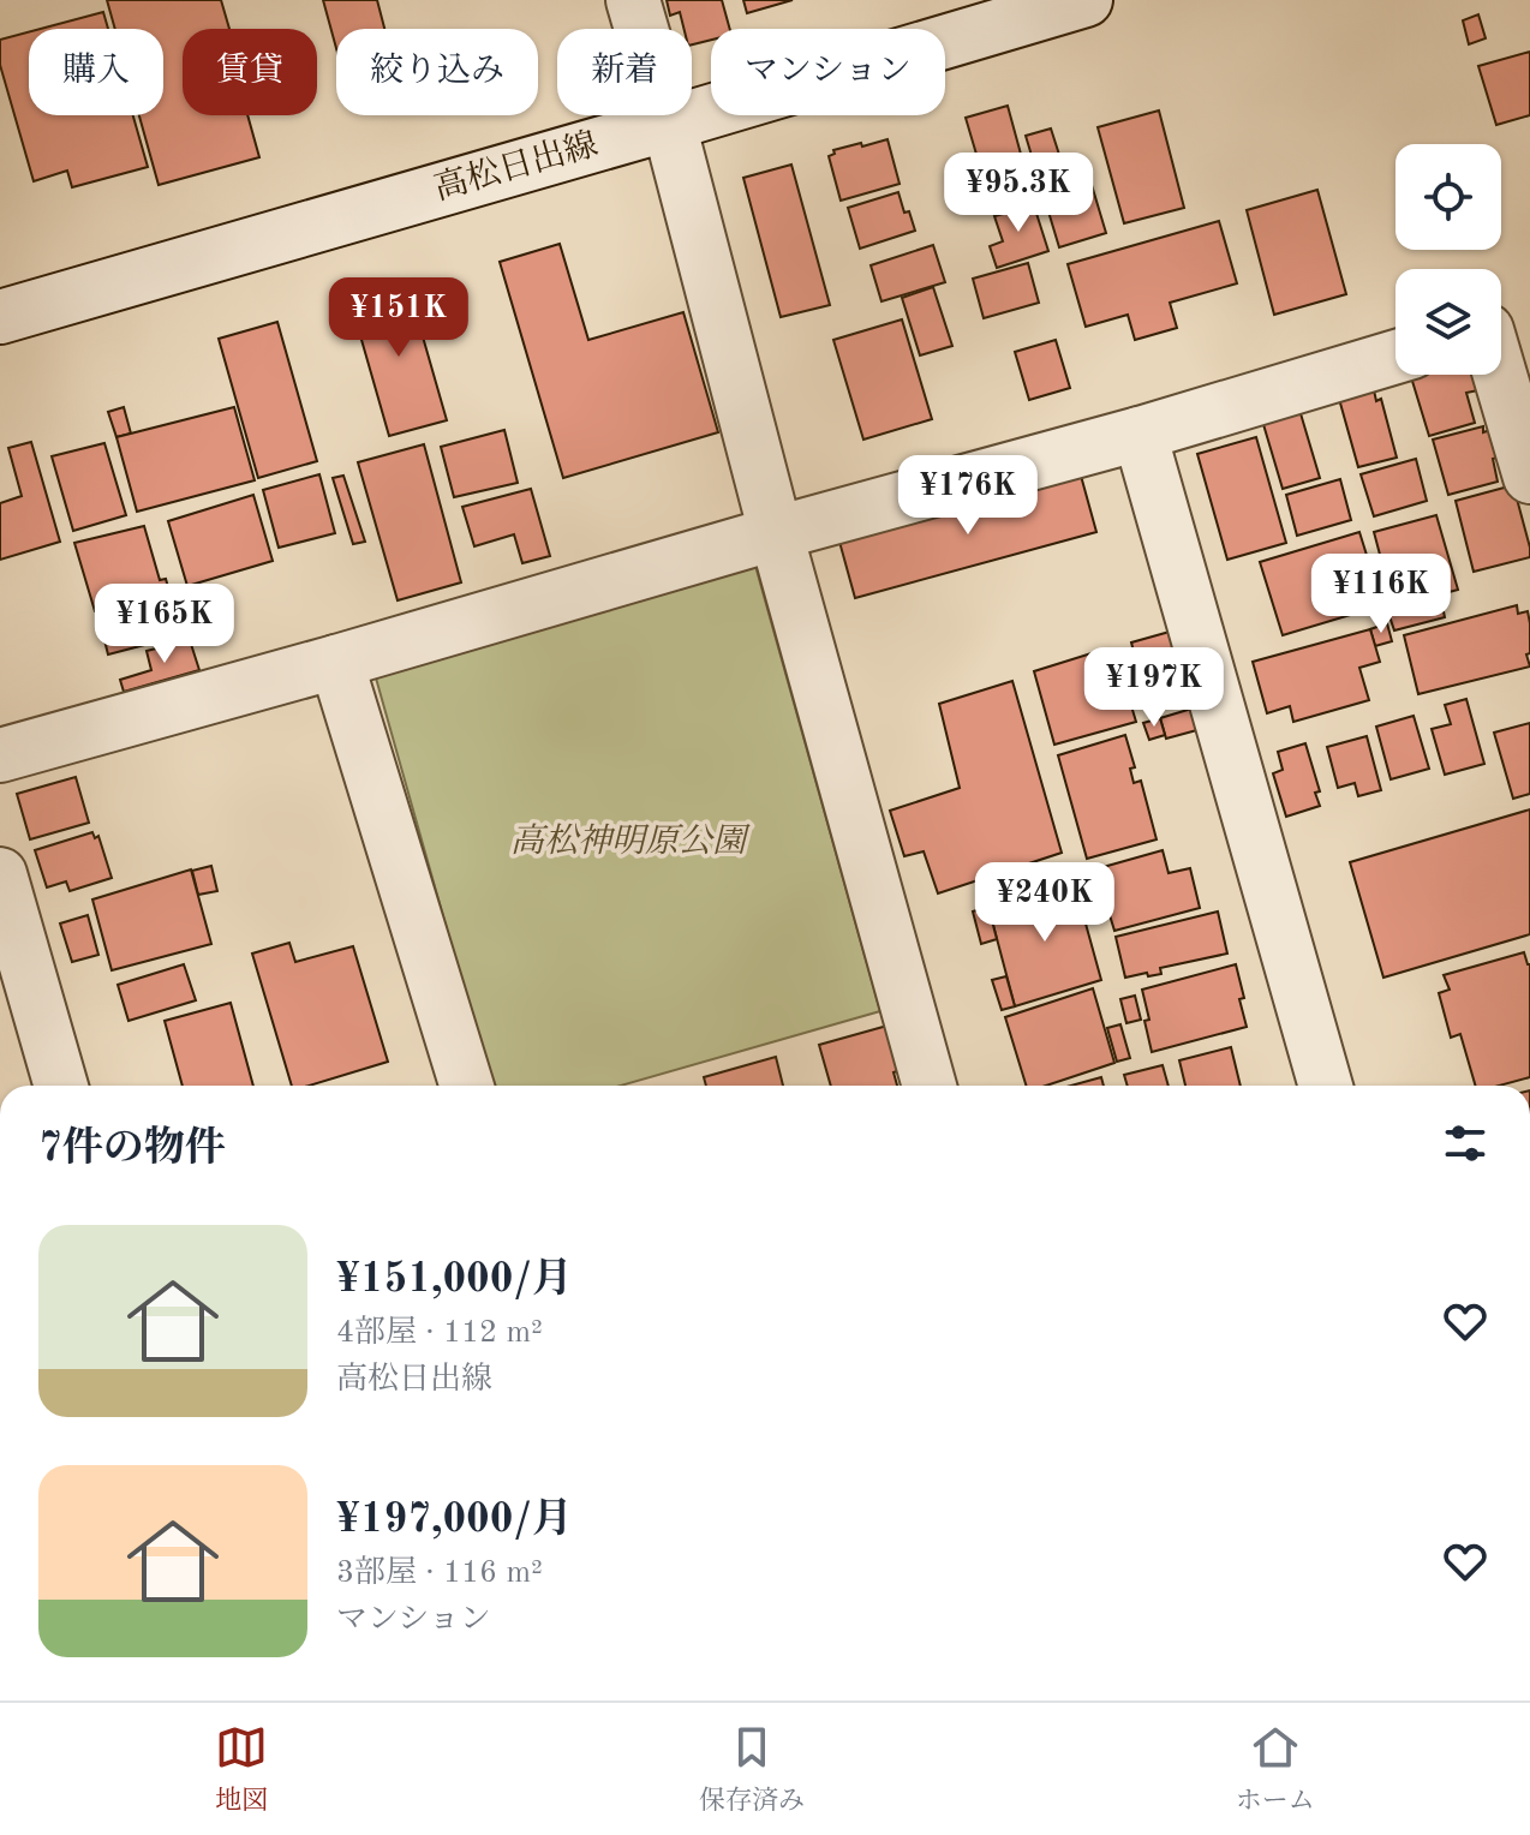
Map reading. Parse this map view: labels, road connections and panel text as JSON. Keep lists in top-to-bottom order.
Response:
{
  "streets": {
    "street": ["高松日出線"]
  },
  "parks": ["高松神明原公園"],
  "page": {
    "chip": [
      "購入",
      "賃貸",
      "絞り込み",
      "新着",
      "マンション"
    ],
    "price": [
      "¥95.3K",
      "¥151K",
      "¥176K",
      "¥116K",
      "¥165K",
      "¥197K",
      "¥240K"
    ],
    "heading": "7件の物件",
    "list": [
      {
        "name": "¥151,000/月",
        "note": "4部屋 · 112 m² · 高松日出線"
      },
      {
        "name": "¥197,000/月",
        "note": "3部屋 · 116 m² · マンション"
      }
    ],
    "tabs": ["地図", "保存済み", "ホーム"]
  }
}
